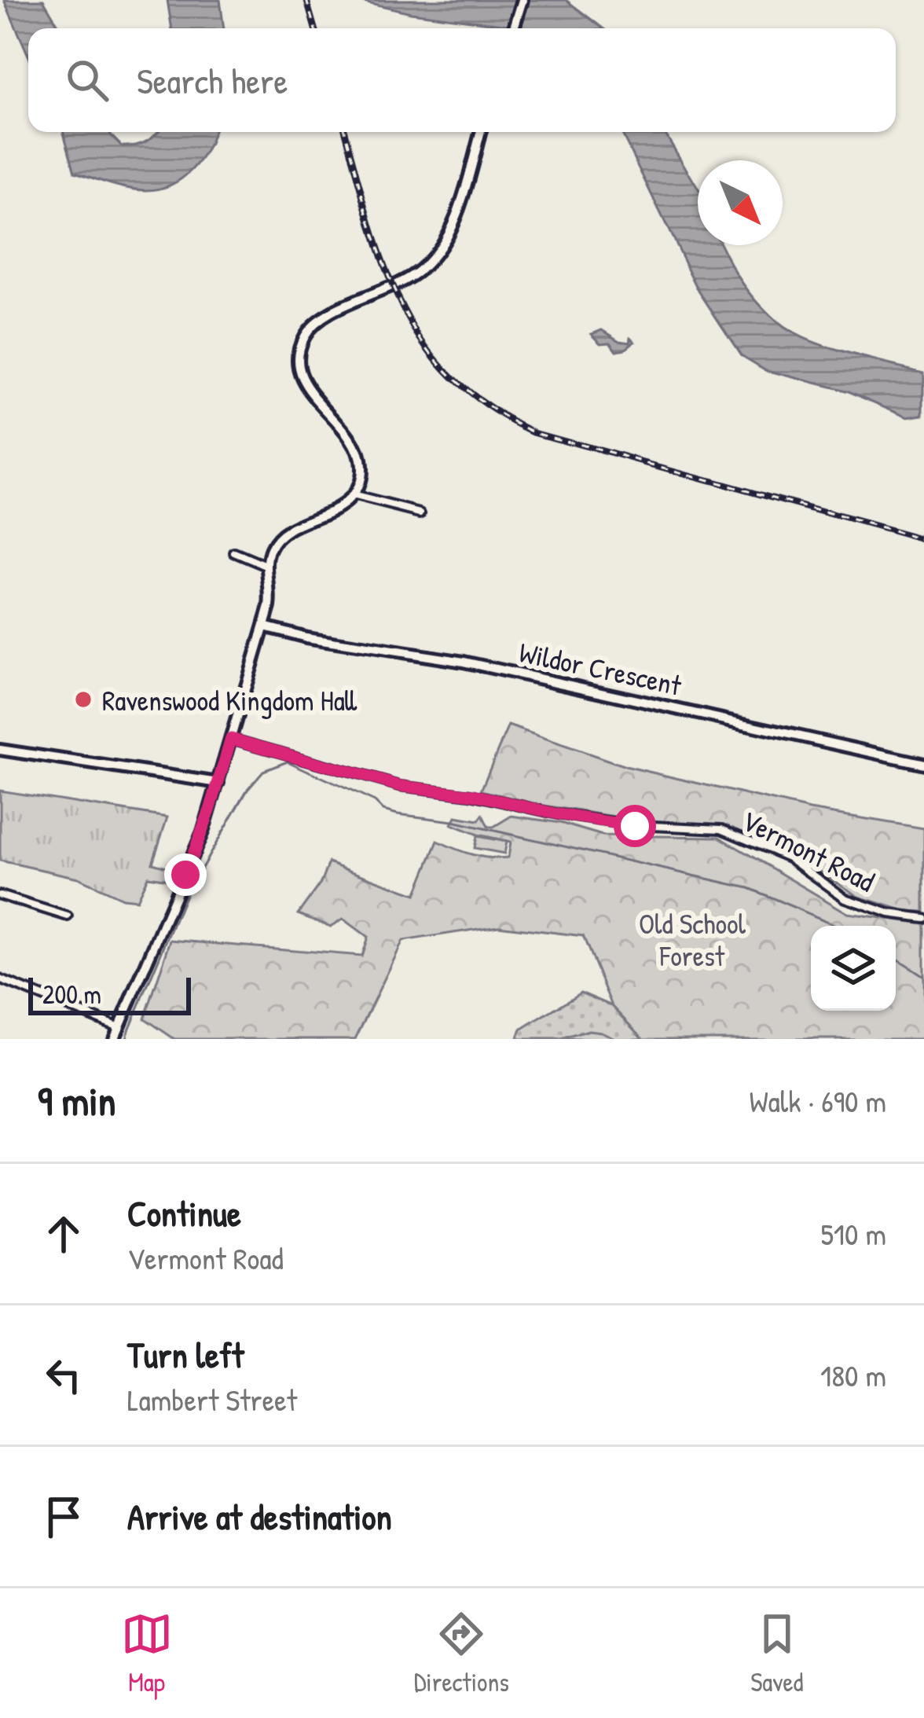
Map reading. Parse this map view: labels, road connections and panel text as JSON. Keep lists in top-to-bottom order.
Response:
{
  "streets": {
    "street": ["Wildor Crescent", "Vermont Road"]
  },
  "parks": ["Old School Forest"],
  "places": ["Ravenswood Kingdom Hall"],
  "scale_bar": "200 m",
  "north": "bottom right",
  "page": {
    "search": "Search here",
    "scale": "200 m",
    "heading": ["9 min", "Walk · 690 m"],
    "list": [
      ["Continue", "Vermont Road", "510 m"],
      ["Turn left", "Lambert Street", "180 m"],
      "Arrive at destination"
    ],
    "nav": ["Map", "Directions", "Saved"]
  }
}
